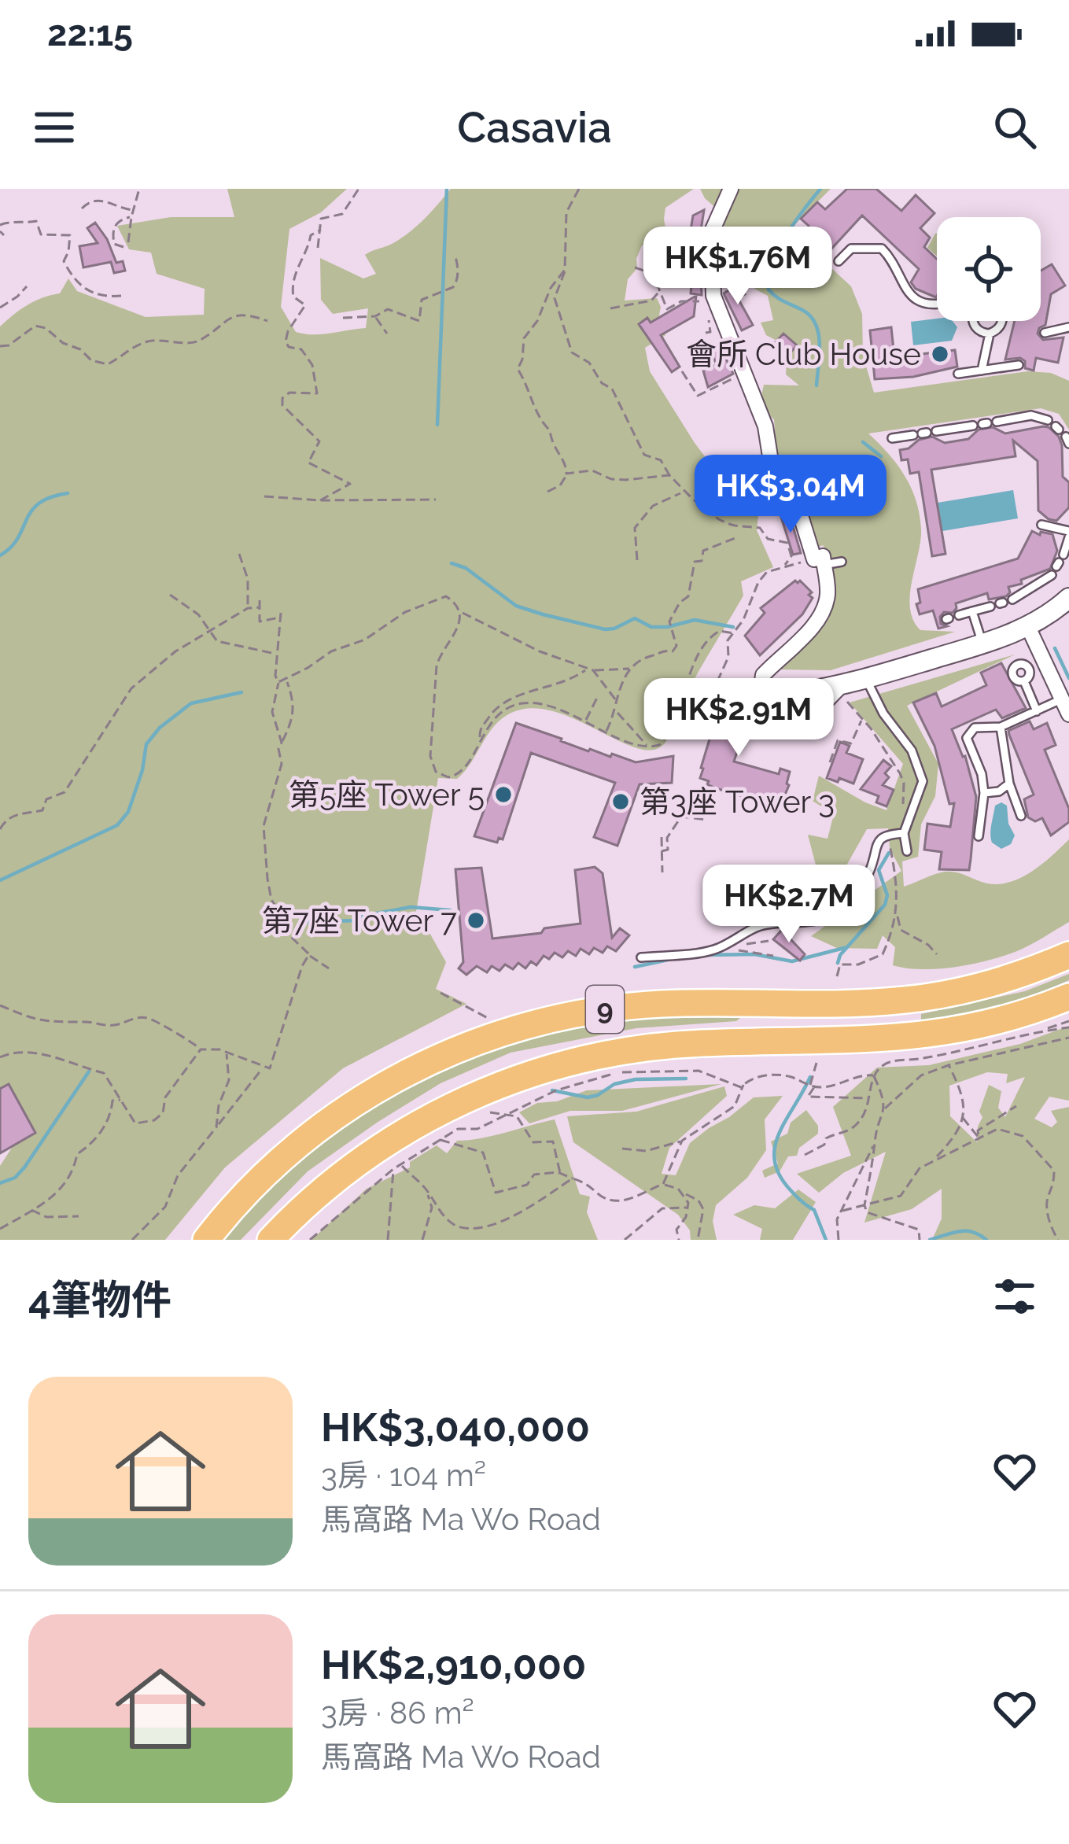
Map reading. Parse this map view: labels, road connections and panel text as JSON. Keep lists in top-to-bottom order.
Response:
{
  "streets": {
    "highway": ["9"]
  },
  "places": [
    "會所 Club House",
    "第5座 Tower 5",
    "第3座 Tower 3",
    "第7座 Tower 7"
  ],
  "page": {
    "status": "22:15",
    "header": "Casavia",
    "price": [
      "HK$1.76M",
      "HK$3.04M",
      "HK$2.91M",
      "HK$2.7M"
    ],
    "heading": "4筆物件",
    "list": [
      {
        "name": "HK$3,040,000",
        "note": "3房 · 104 m² · 馬窩路 Ma Wo Road"
      },
      {
        "name": "HK$2,910,000",
        "note": "3房 · 86 m² · 馬窩路 Ma Wo Road"
      }
    ]
  }
}
